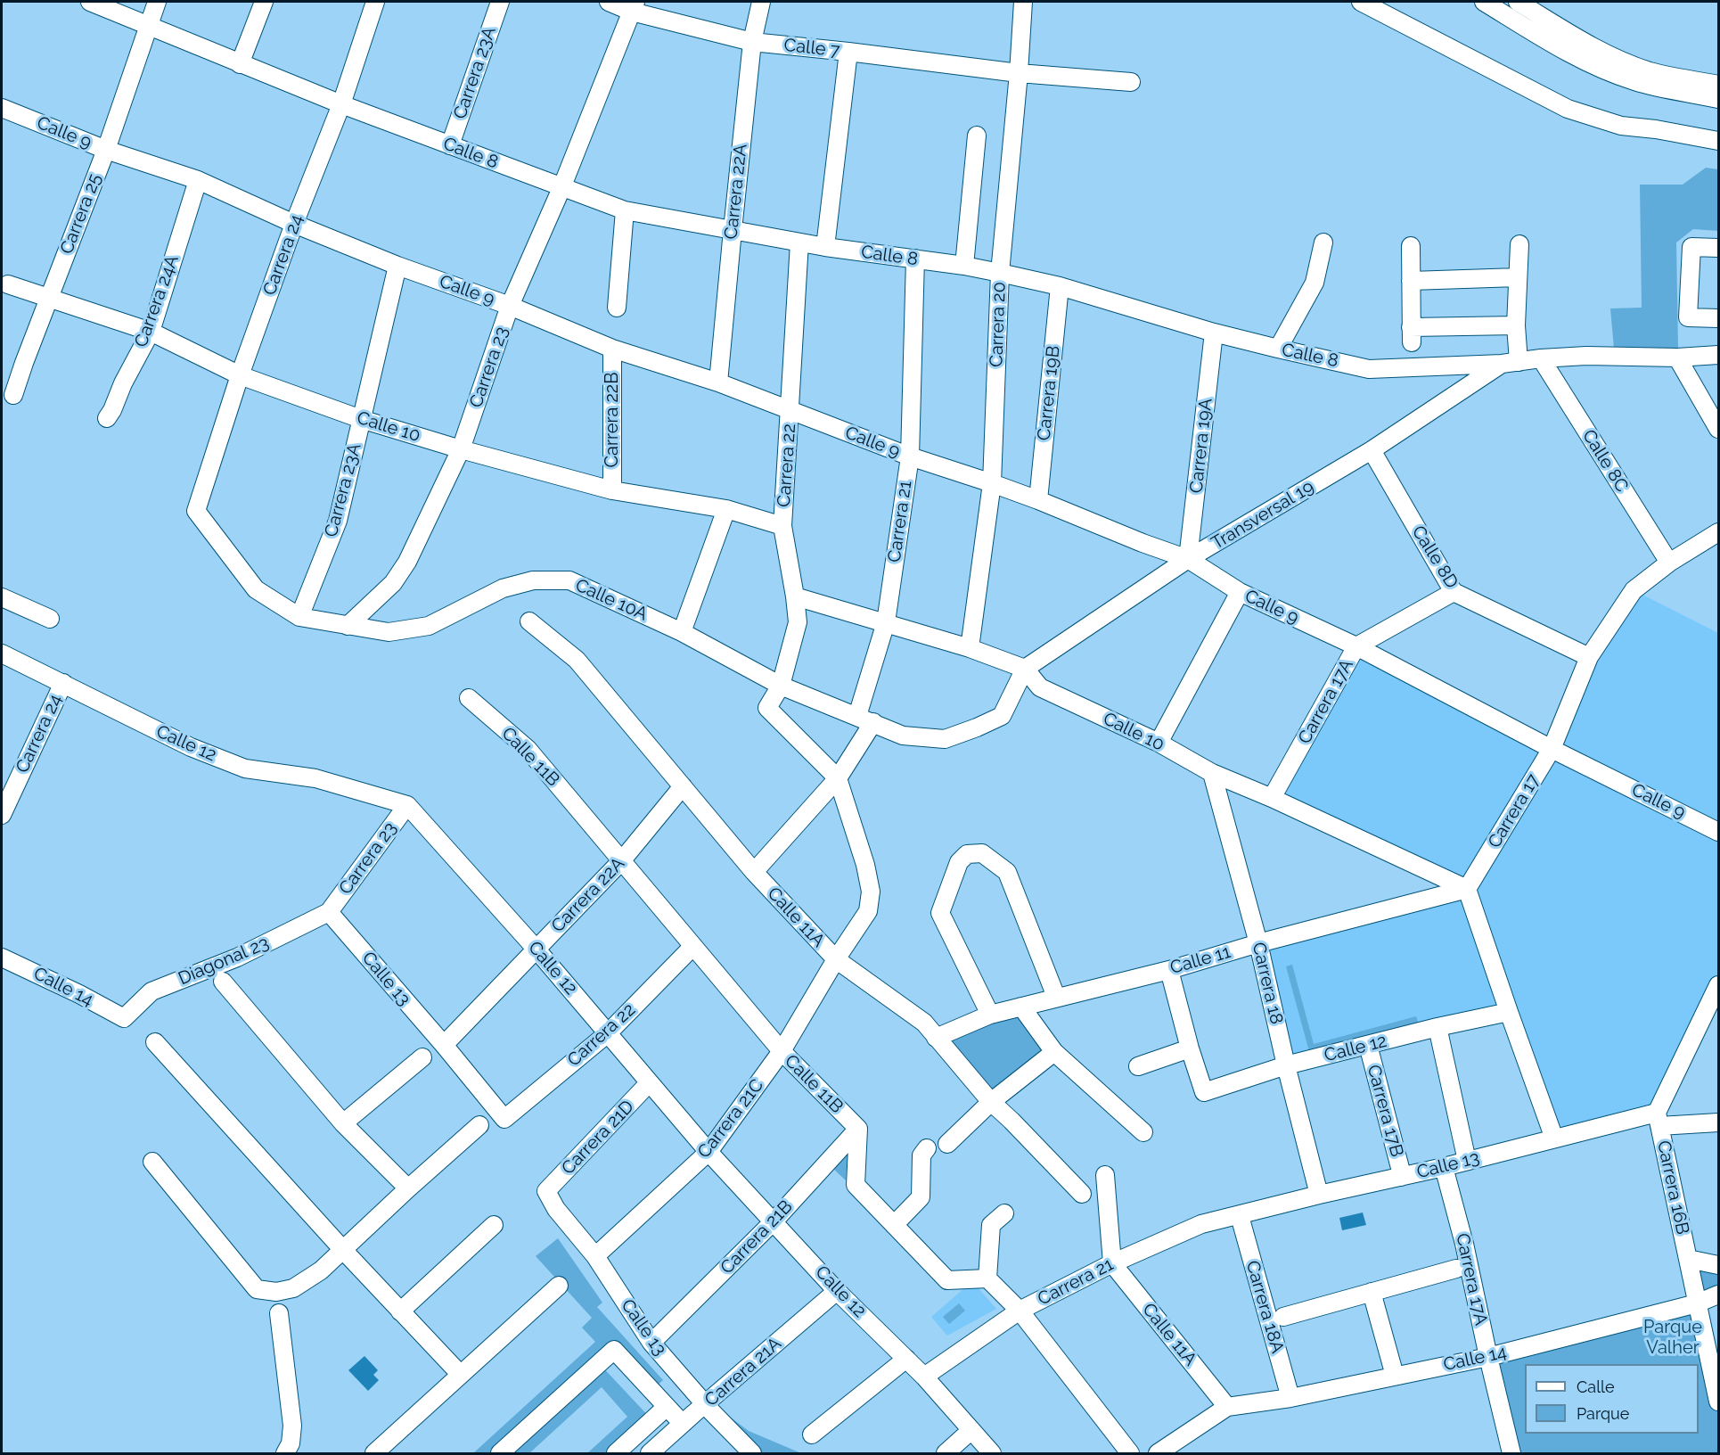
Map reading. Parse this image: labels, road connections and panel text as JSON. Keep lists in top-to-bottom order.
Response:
{
  "streets": {
    "street": [
      "Calle 7",
      "Carrera 23A",
      "Calle 9",
      "Calle 8",
      "Carrera 22A",
      "Carrera 25",
      "Carrera 24",
      "Carrera 24A",
      "Carrera 20",
      "Carrera 23",
      "Carrera 19B",
      "Carrera 22B",
      "Calle 10",
      "Carrera 19A",
      "Calle 8C",
      "Carrera 22",
      "Transversal 19",
      "Carrera 21",
      "Calle 8D",
      "Calle 10A",
      "Carrera 17A",
      "Calle 12",
      "Calle 11B",
      "Carrera 17",
      "Calle 11A",
      "Calle 11",
      "Diagonal 23",
      "Calle 13",
      "Carrera 18",
      "Calle 14",
      "Carrera 17B",
      "Carrera 21C",
      "Carrera 21D",
      "Carrera 16B",
      "Carrera 21B",
      "Carrera 18A",
      "Carrera 21A"
    ]
  },
  "crossings": [
    ["Calle 7", "Carrera 22A"],
    ["Calle 7", "Carrera 20"],
    ["Calle 7", "Carrera 23"],
    ["Carrera 23A", "Calle 9"],
    ["Carrera 23A", "Calle 8"],
    ["Carrera 23A", "Calle 10"],
    ["Carrera 23A", "Calle 10A"],
    ["Calle 9", "Carrera 22A"],
    ["Calle 9", "Carrera 25"],
    ["Calle 9", "Carrera 24"],
    ["Calle 9", "Carrera 24A"],
    ["Calle 9", "Carrera 20"],
    ["Calle 9", "Carrera 23"],
    ["Calle 9", "Carrera 19B"],
    ["Calle 9", "Carrera 22B"],
    ["Calle 9", "Carrera 19A"],
    ["Calle 9", "Carrera 22"],
    ["Calle 9", "Transversal 19"],
    ["Calle 9", "Carrera 21"],
    ["Calle 9", "Carrera 17A"],
    ["Calle 9", "Carrera 17"],
    ["Calle 8", "Carrera 22A"],
    ["Calle 8", "Carrera 25"],
    ["Calle 8", "Carrera 24"],
    ["Calle 8", "Carrera 20"],
    ["Calle 8", "Carrera 23"],
    ["Calle 8", "Carrera 19B"],
    ["Calle 8", "Carrera 19A"],
    ["Calle 8", "Calle 8C"],
    ["Calle 8", "Carrera 22"],
    ["Calle 8", "Transversal 19"],
    ["Calle 8", "Carrera 21"],
    ["Carrera 22A", "Calle 12"],
    ["Carrera 22A", "Calle 11B"],
    ["Carrera 22A", "Calle 11A"],
    ["Carrera 22A", "Calle 13"],
    ["Carrera 25", "Calle 10"],
    ["Carrera 24", "Calle 10"],
    ["Carrera 24", "Calle 10A"],
    ["Carrera 24", "Calle 12"],
    ["Carrera 24A", "Calle 10"],
    ["Carrera 20", "Calle 10"],
    ["Carrera 23", "Calle 10"],
    ["Carrera 23", "Calle 10A"],
    ["Carrera 23", "Calle 12"],
    ["Carrera 23", "Diagonal 23"],
    ["Carrera 23", "Calle 13"],
    ["Carrera 22B", "Calle 10"],
    ["Calle 10", "Carrera 22"],
    ["Calle 10", "Transversal 19"],
    ["Calle 10", "Carrera 21"],
    ["Calle 10", "Calle 10A"],
    ["Calle 10", "Carrera 17A"],
    ["Calle 10", "Carrera 17"],
    ["Calle 10", "Calle 11"],
    ["Calle 10", "Carrera 18"],
    ["Carrera 19A", "Transversal 19"],
    ["Calle 8C", "Carrera 17"],
    ["Carrera 22", "Calle 10A"],
    ["Carrera 22", "Calle 12"],
    ["Carrera 22", "Calle 11B"],
    ["Carrera 22", "Calle 13"],
    ["Transversal 19", "Calle 8D"],
    ["Transversal 19", "Calle 10A"],
    ["Carrera 21", "Calle 10A"],
    ["Carrera 21", "Calle 12"],
    ["Carrera 21", "Calle 11A"],
    ["Carrera 21", "Calle 13"],
    ["Carrera 21", "Carrera 18A"],
    ["Calle 8D", "Carrera 17A"],
    ["Calle 8D", "Carrera 17"],
    ["Carrera 17A", "Calle 13"],
    ["Carrera 17A", "Calle 14"],
    ["Calle 12", "Carrera 18"],
    ["Calle 12", "Carrera 17B"],
    ["Calle 12", "Carrera 21C"],
    ["Calle 12", "Carrera 21D"],
    ["Calle 12", "Carrera 21B"],
    ["Calle 12", "Carrera 21A"],
    ["Calle 11B", "Carrera 21C"],
    ["Calle 11B", "Carrera 21B"],
    ["Carrera 17", "Calle 11"],
    ["Calle 11A", "Calle 11"],
    ["Calle 11A", "Calle 14"],
    ["Calle 11A", "Carrera 21C"],
    ["Calle 11", "Carrera 18"],
    ["Diagonal 23", "Calle 13"],
    ["Diagonal 23", "Calle 14"],
    ["Calle 13", "Carrera 18"],
    ["Calle 13", "Carrera 17B"],
    ["Calle 13", "Carrera 21C"],
    ["Calle 13", "Carrera 21D"],
    ["Calle 13", "Carrera 16B"],
    ["Calle 13", "Carrera 21B"],
    ["Calle 13", "Carrera 18A"],
    ["Calle 13", "Carrera 21A"],
    ["Calle 14", "Carrera 16B"],
    ["Calle 14", "Carrera 18A"]
  ],
  "parks": ["Parque Valher"],
  "legend": ["Calle", "Parque"]
}
